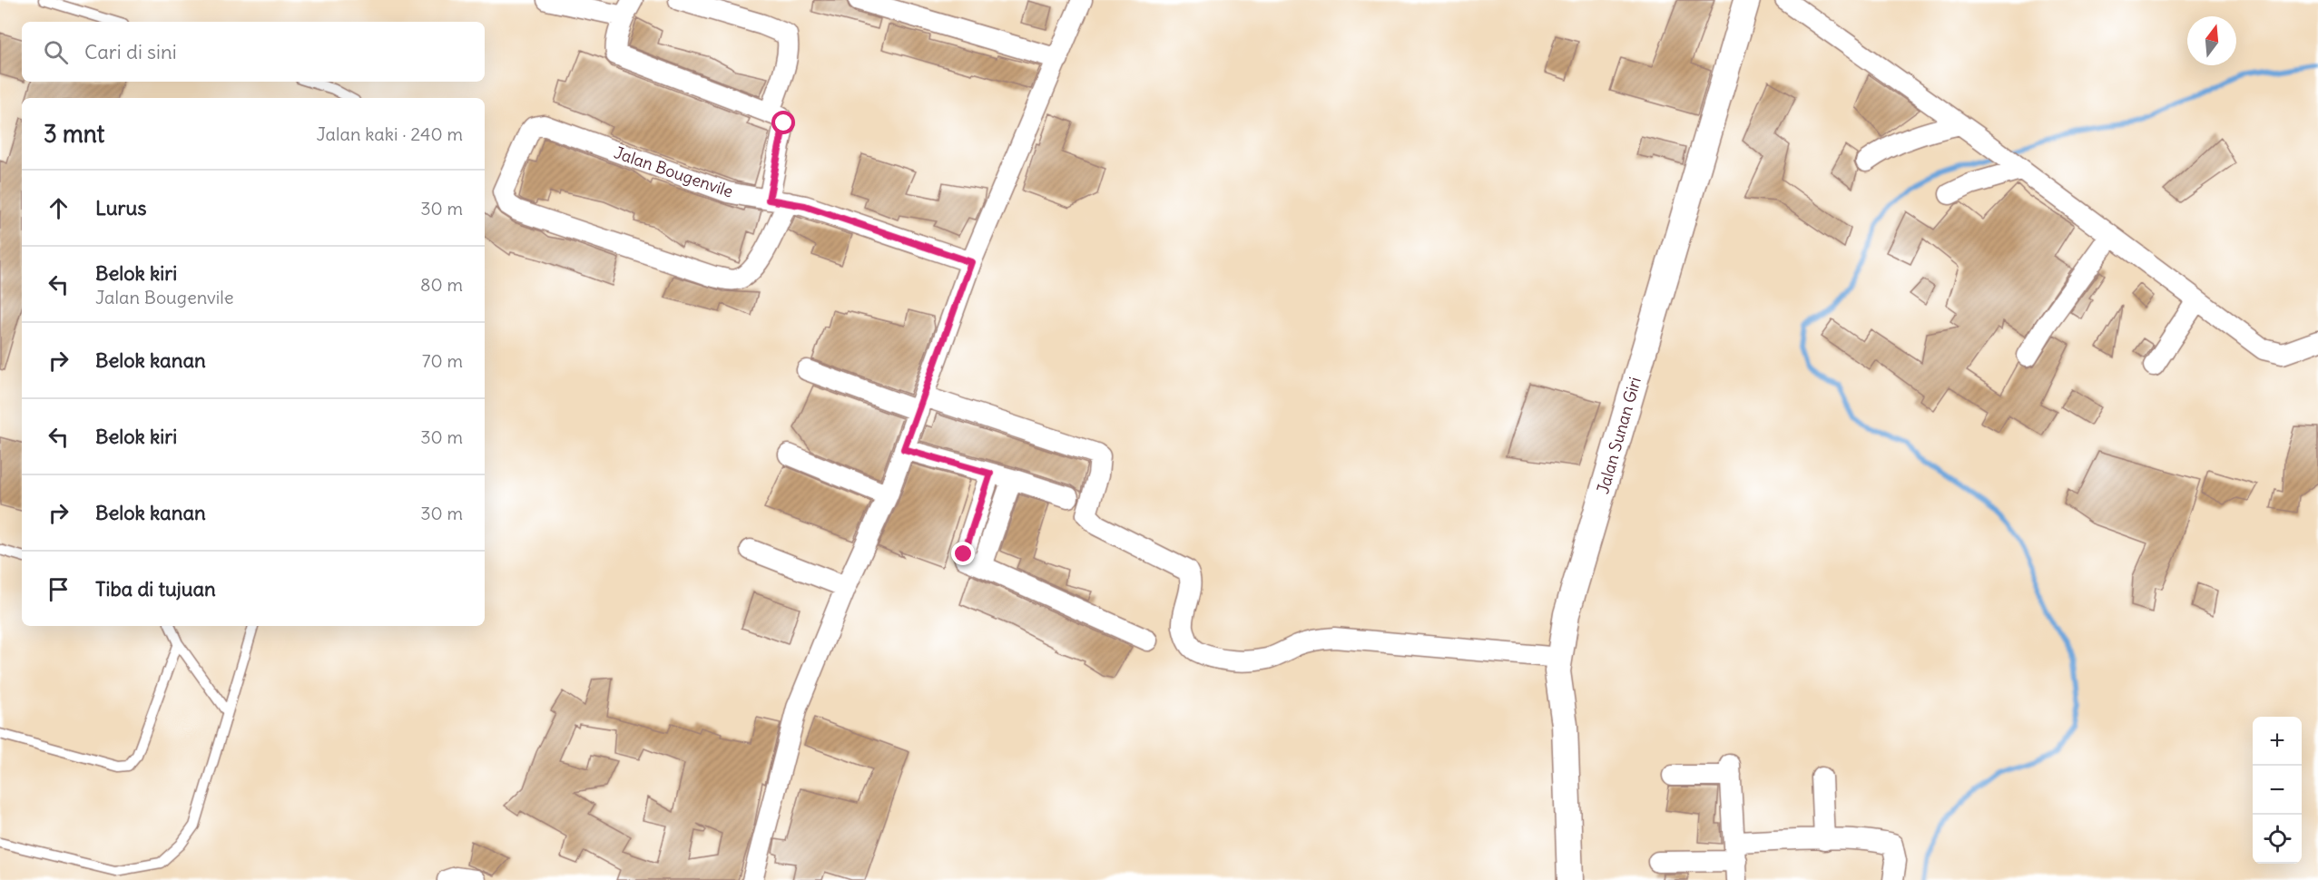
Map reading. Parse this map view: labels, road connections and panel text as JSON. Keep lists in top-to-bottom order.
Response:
{
  "streets": {
    "street": ["Jalan Bougenvile", "Jalan Sunan Giri"]
  },
  "north": "top",
  "page": {
    "search": "Cari di sini",
    "heading": ["3 mnt", "Jalan kaki · 240 m"],
    "list": [
      ["Lurus", "30 m"],
      ["Belok kiri", "Jalan Bougenvile", "80 m"],
      ["Belok kanan", "70 m"],
      ["Belok kiri", "30 m"],
      ["Belok kanan", "30 m"],
      "Tiba di tujuan"
    ],
    "map_buttons": ["+", "−"]
  }
}
